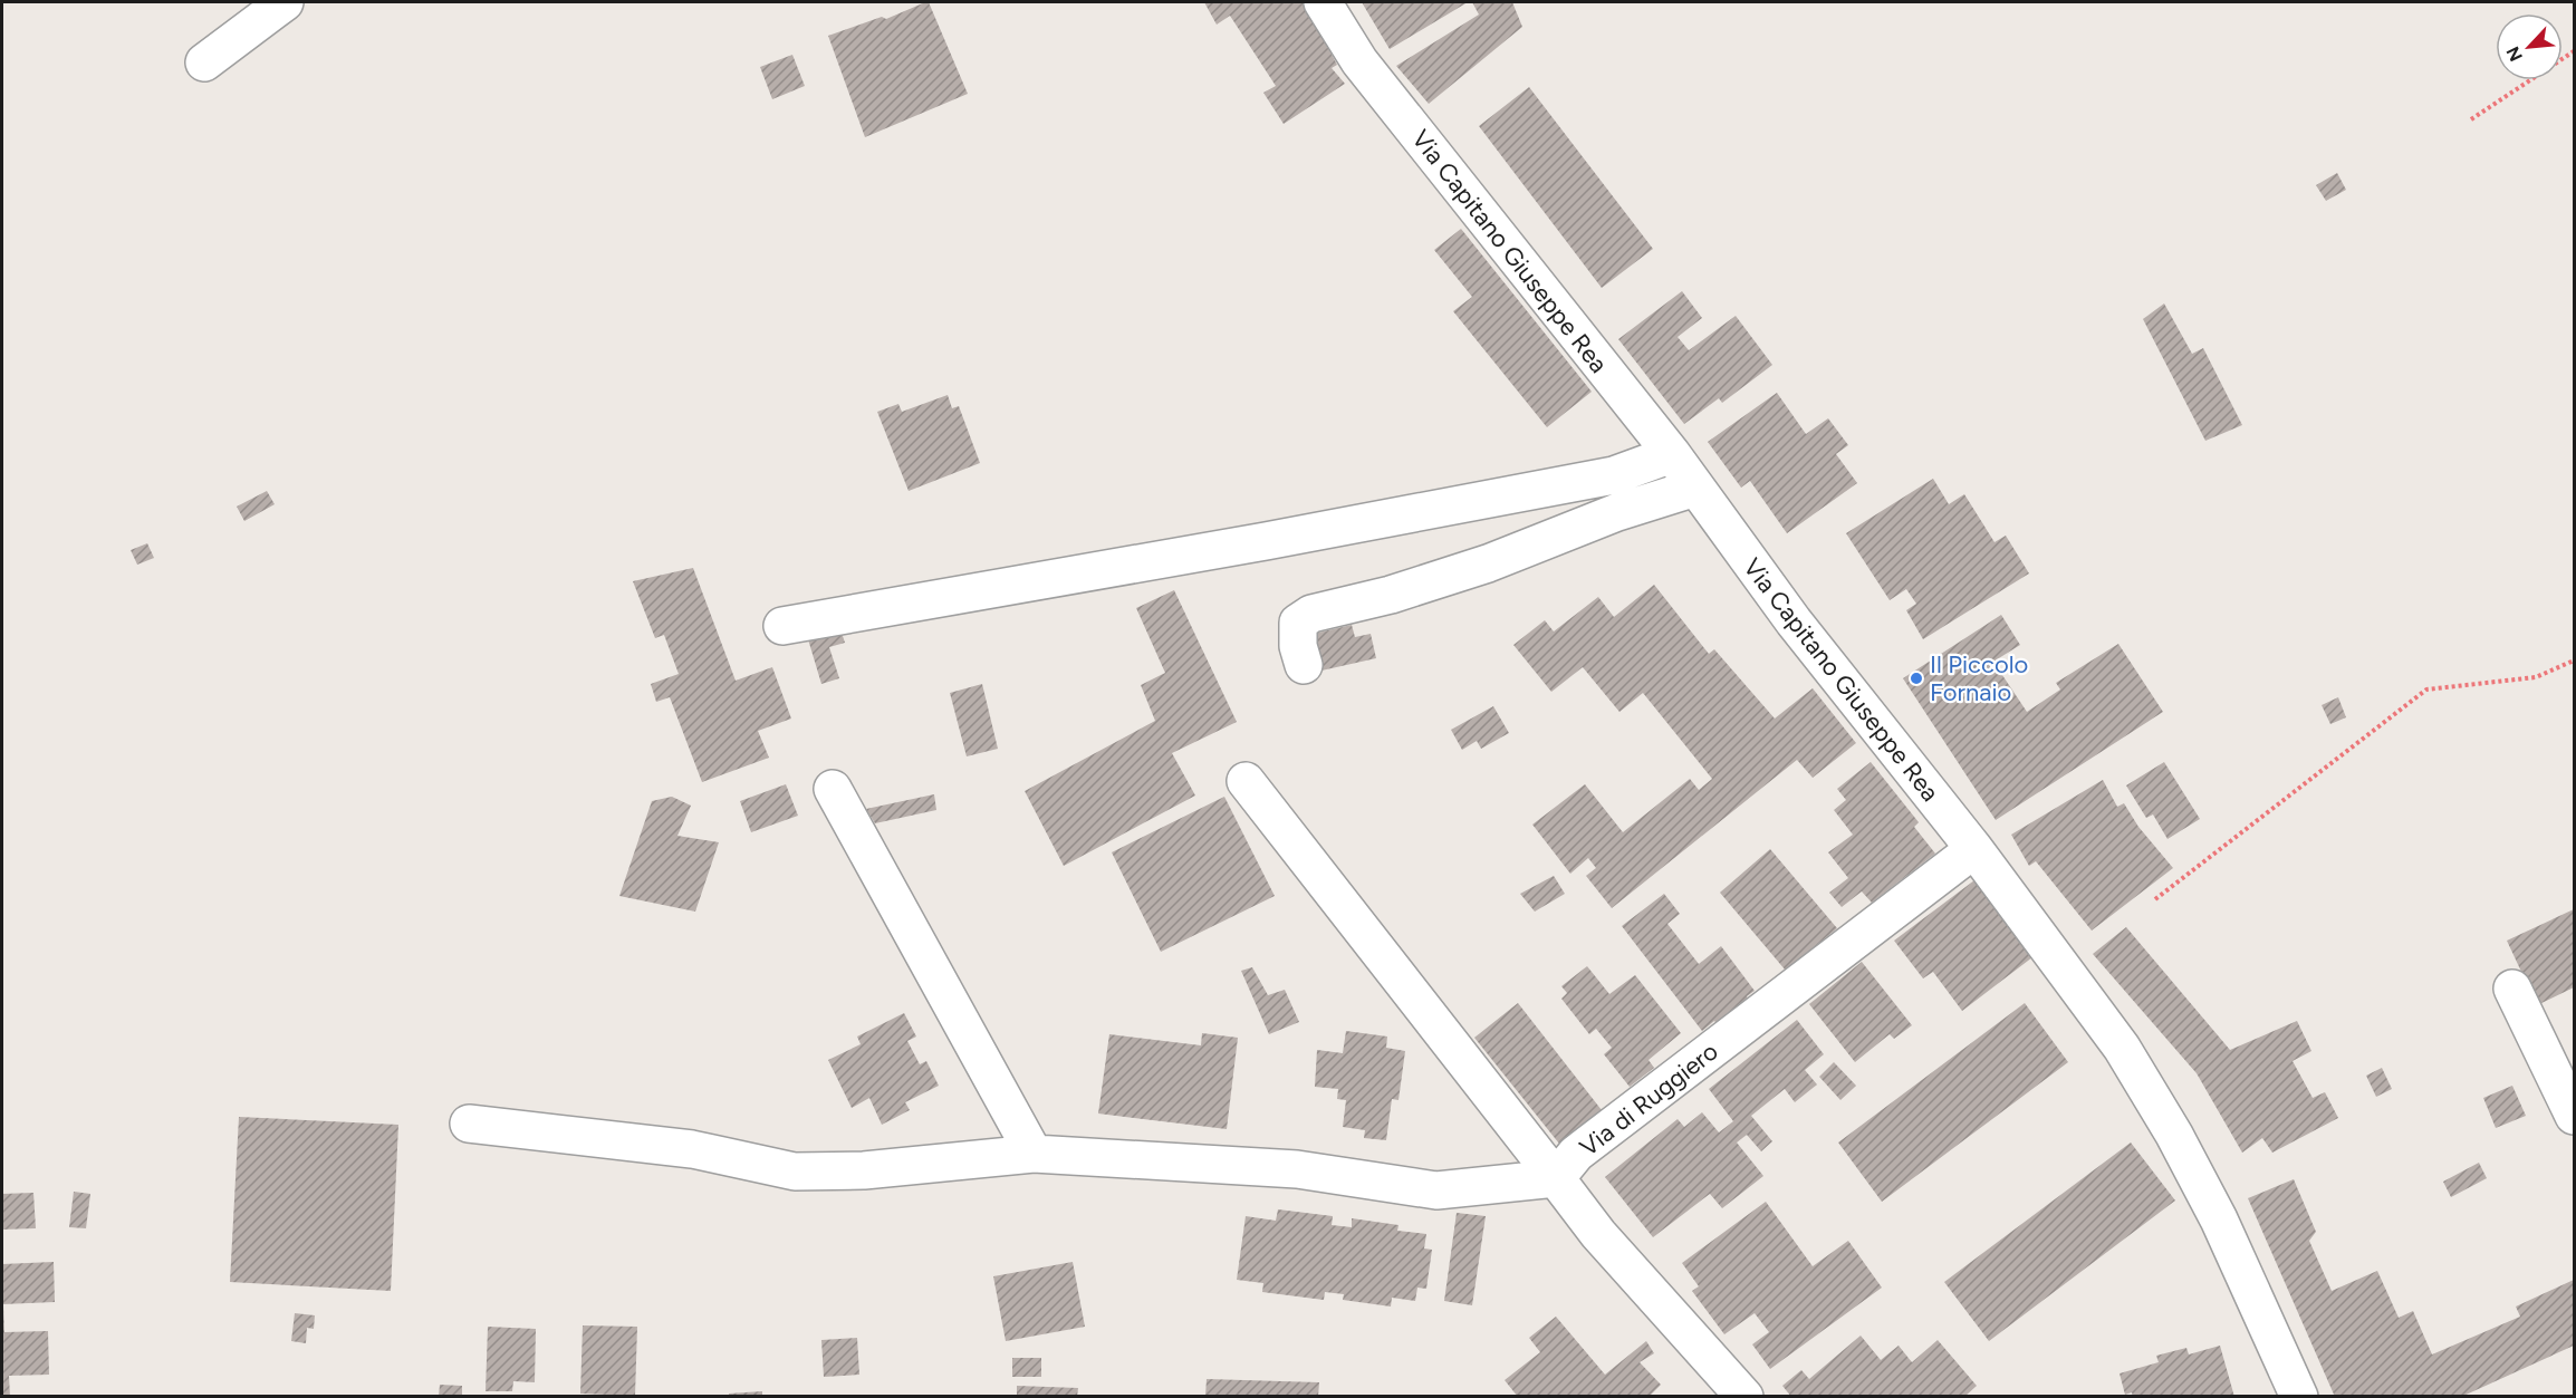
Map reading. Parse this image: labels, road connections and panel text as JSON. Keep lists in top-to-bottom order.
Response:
{
  "streets": {
    "street": ["Via Capitano Giuseppe Rea", "Via di Ruggiero"]
  },
  "crossings": [
    ["Via Capitano Giuseppe Rea", "Via di Ruggiero"]
  ],
  "places": ["Il Piccolo Fornaio"],
  "north": "bottom left"
}
